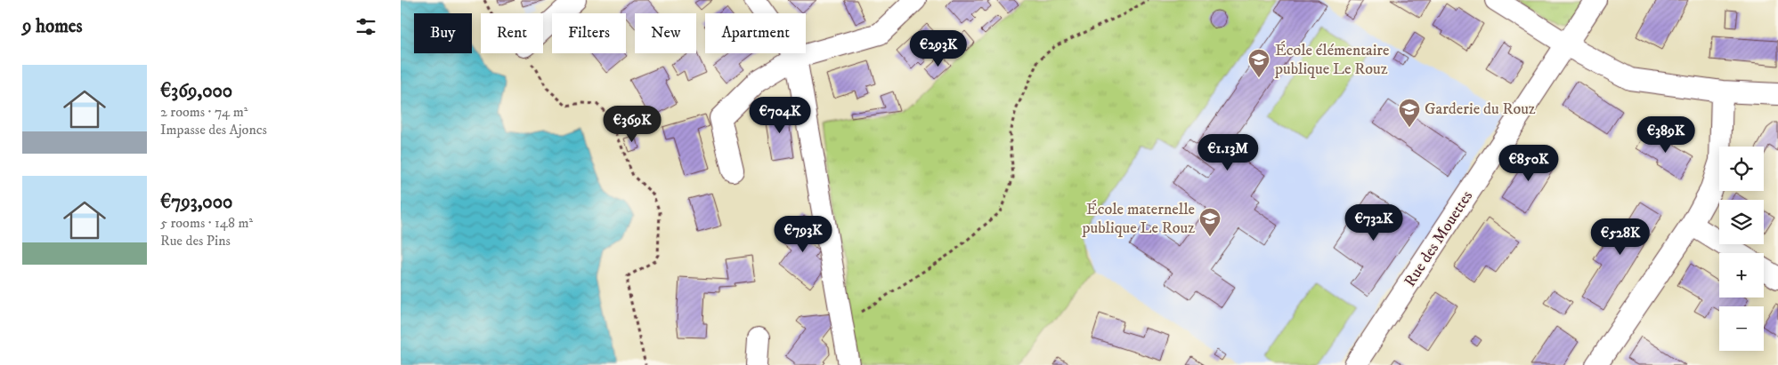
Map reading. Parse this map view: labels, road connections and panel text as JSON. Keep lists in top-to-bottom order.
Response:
{
  "streets": {
    "street": ["Rue des Mouettes"]
  },
  "places": {
    "school or university": ["École élémentaire publique Le Rouz", "Garderie du Rouz", "École maternelle publique Le Rouz"]
  },
  "page": {
    "heading": "9 homes",
    "chip": [
      "Buy",
      "Rent",
      "Filters",
      "New",
      "Apartment"
    ],
    "price": [
      "€293K",
      "€704K",
      "€369K",
      "€389K",
      "€1.13M",
      "€850K",
      "€732K",
      "€793K",
      "€528K"
    ],
    "list": [
      {
        "name": "€369,000",
        "note": "2 rooms · 74 m² · Impasse des Ajoncs"
      },
      {
        "name": "€793,000",
        "note": "5 rooms · 148 m² · Rue des Pins"
      }
    ],
    "map_buttons": ["+", "−"]
  }
}
